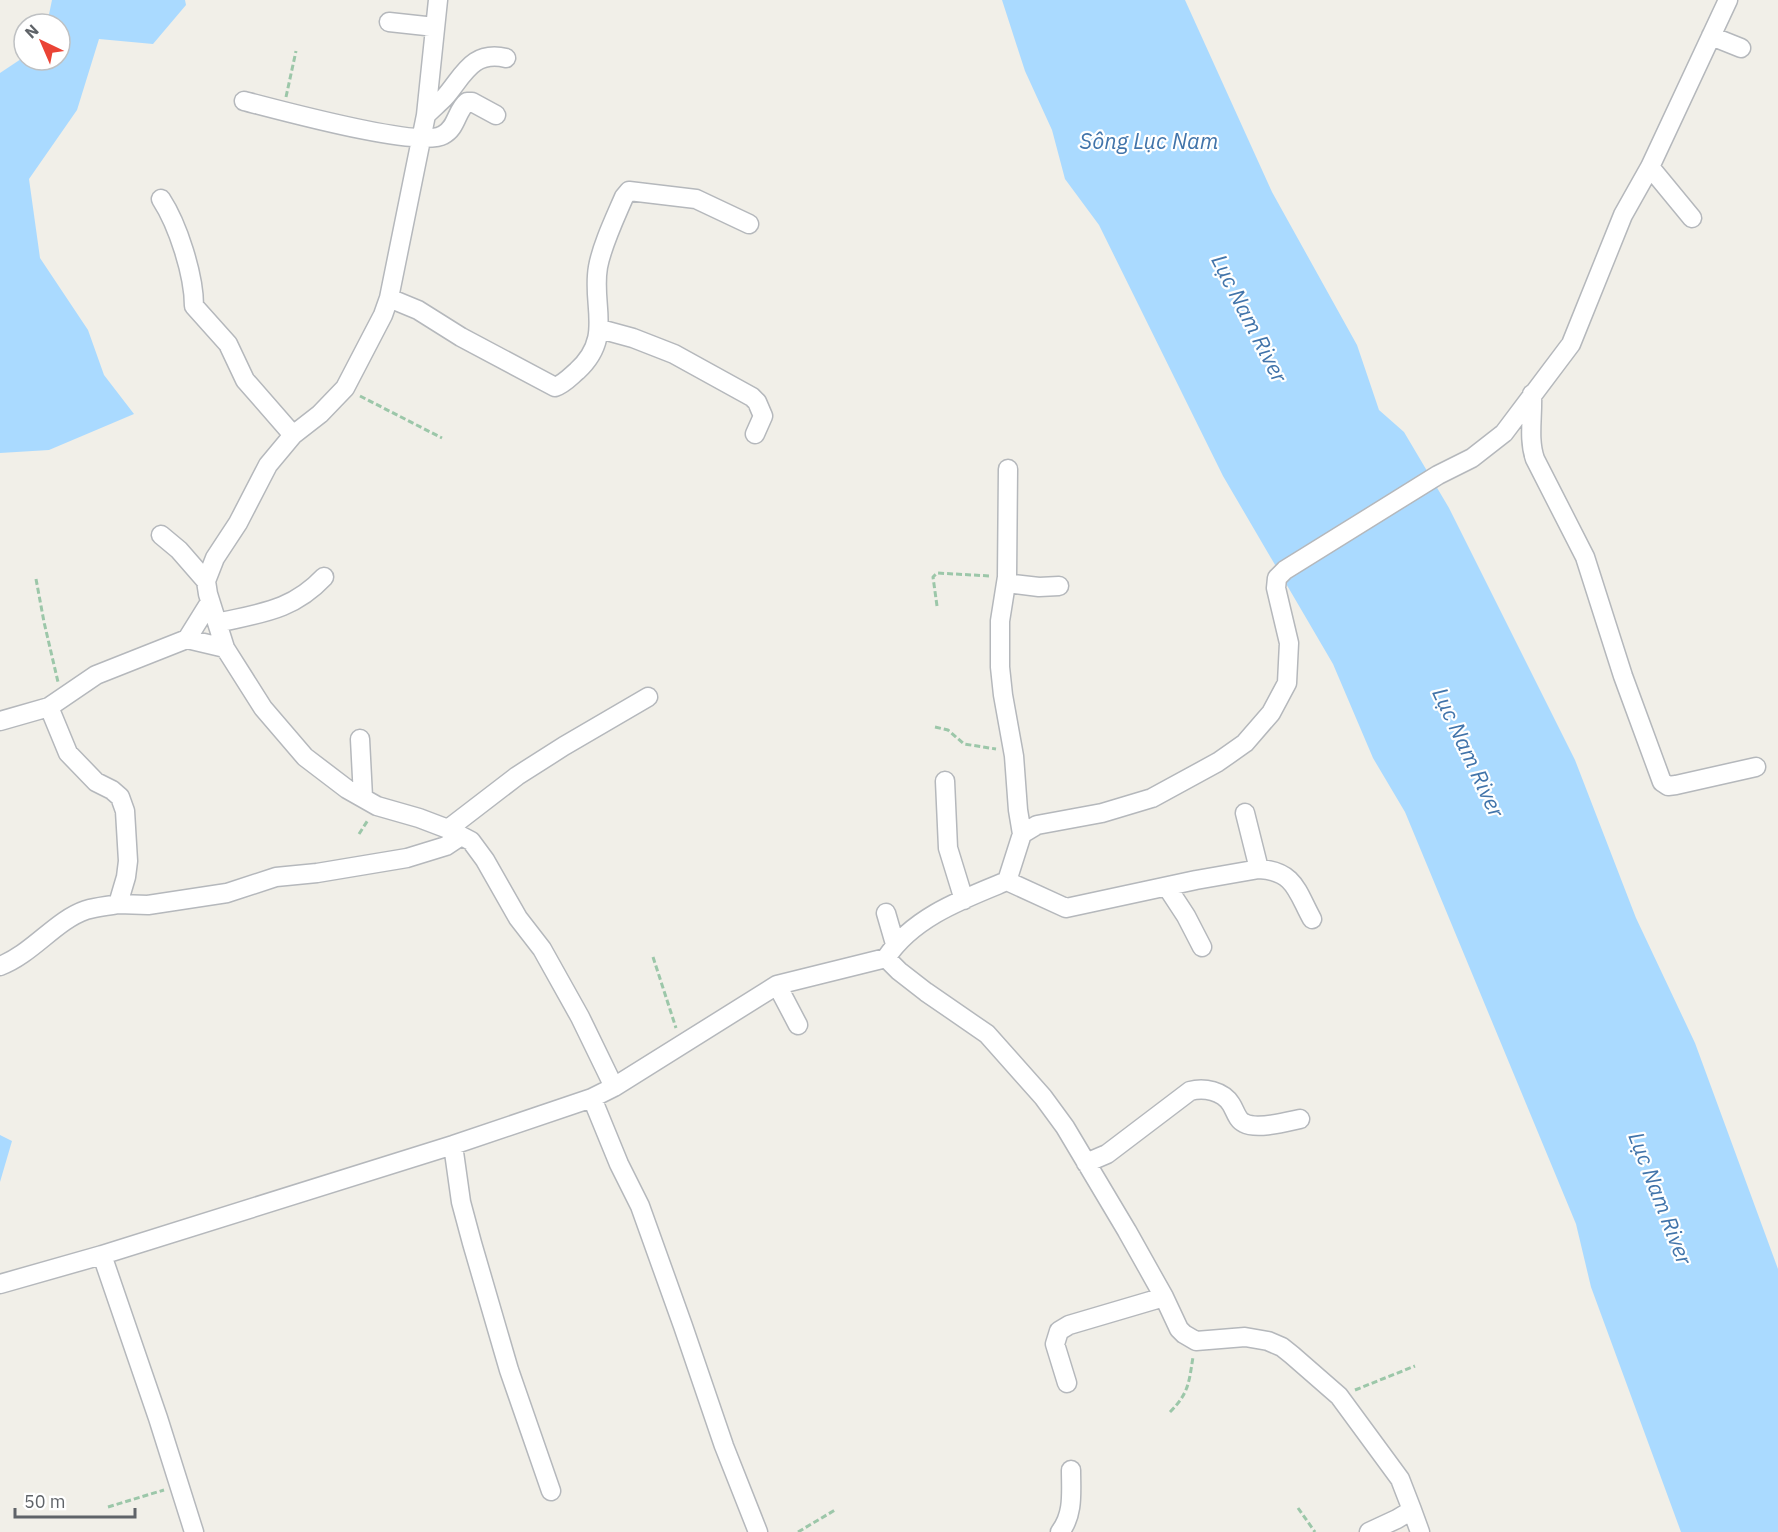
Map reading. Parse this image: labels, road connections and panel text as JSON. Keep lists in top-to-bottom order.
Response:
{
  "water": ["Sông Lục Nam", "Lục Nam River"],
  "scale_bar": "50 m",
  "north": "top left"
}
